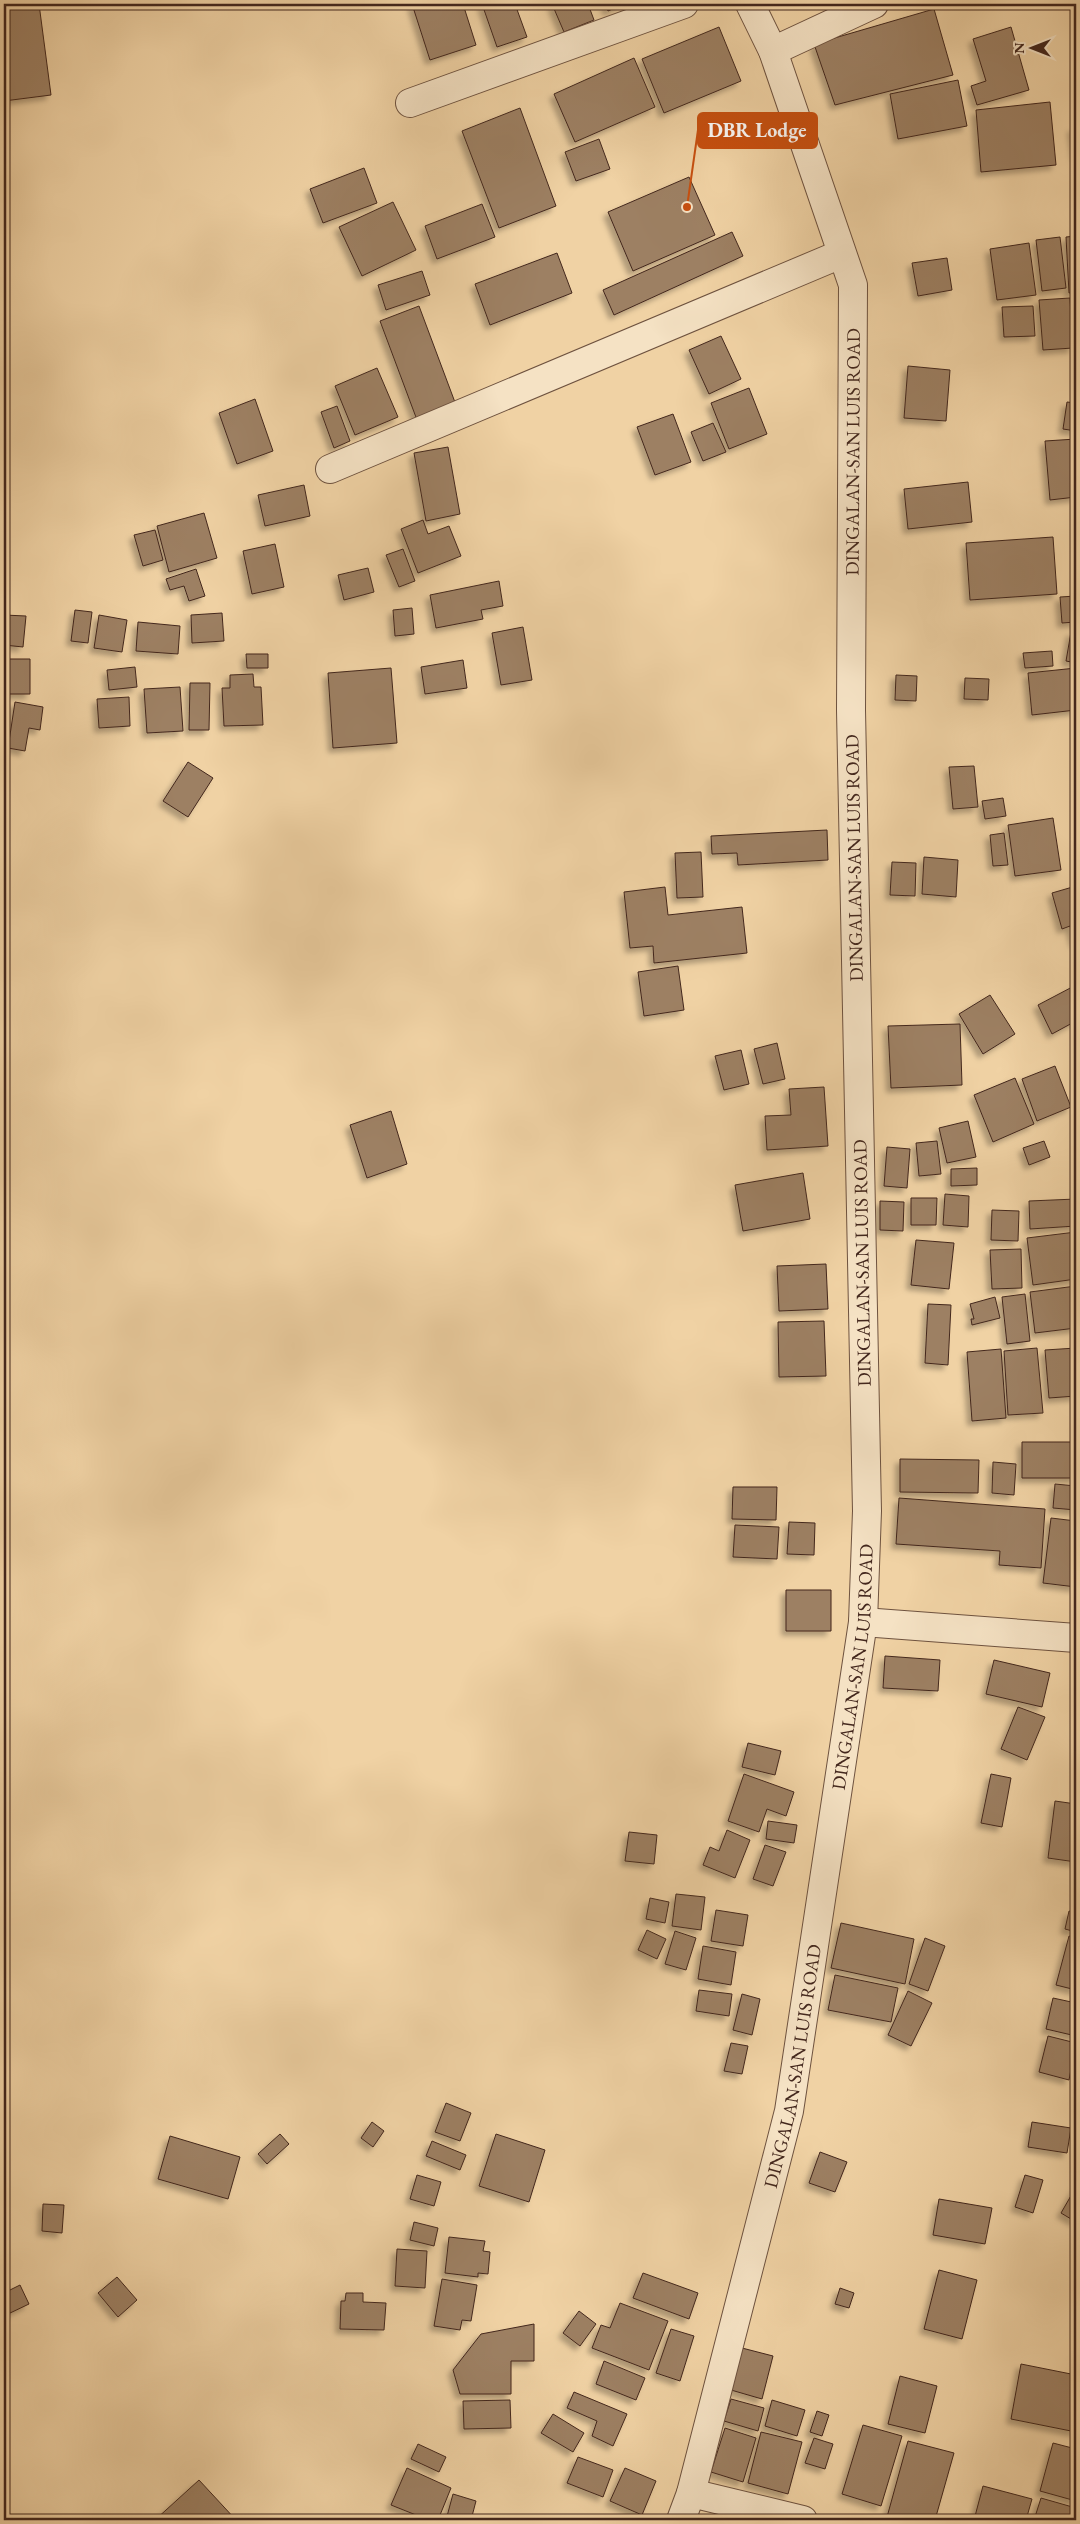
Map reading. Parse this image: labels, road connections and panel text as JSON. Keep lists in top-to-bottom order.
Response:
{
  "streets": {
    "street": ["DINGALAN-SAN LUIS ROAD"]
  },
  "places": ["DBR Lodge"],
  "north": "left"
}
